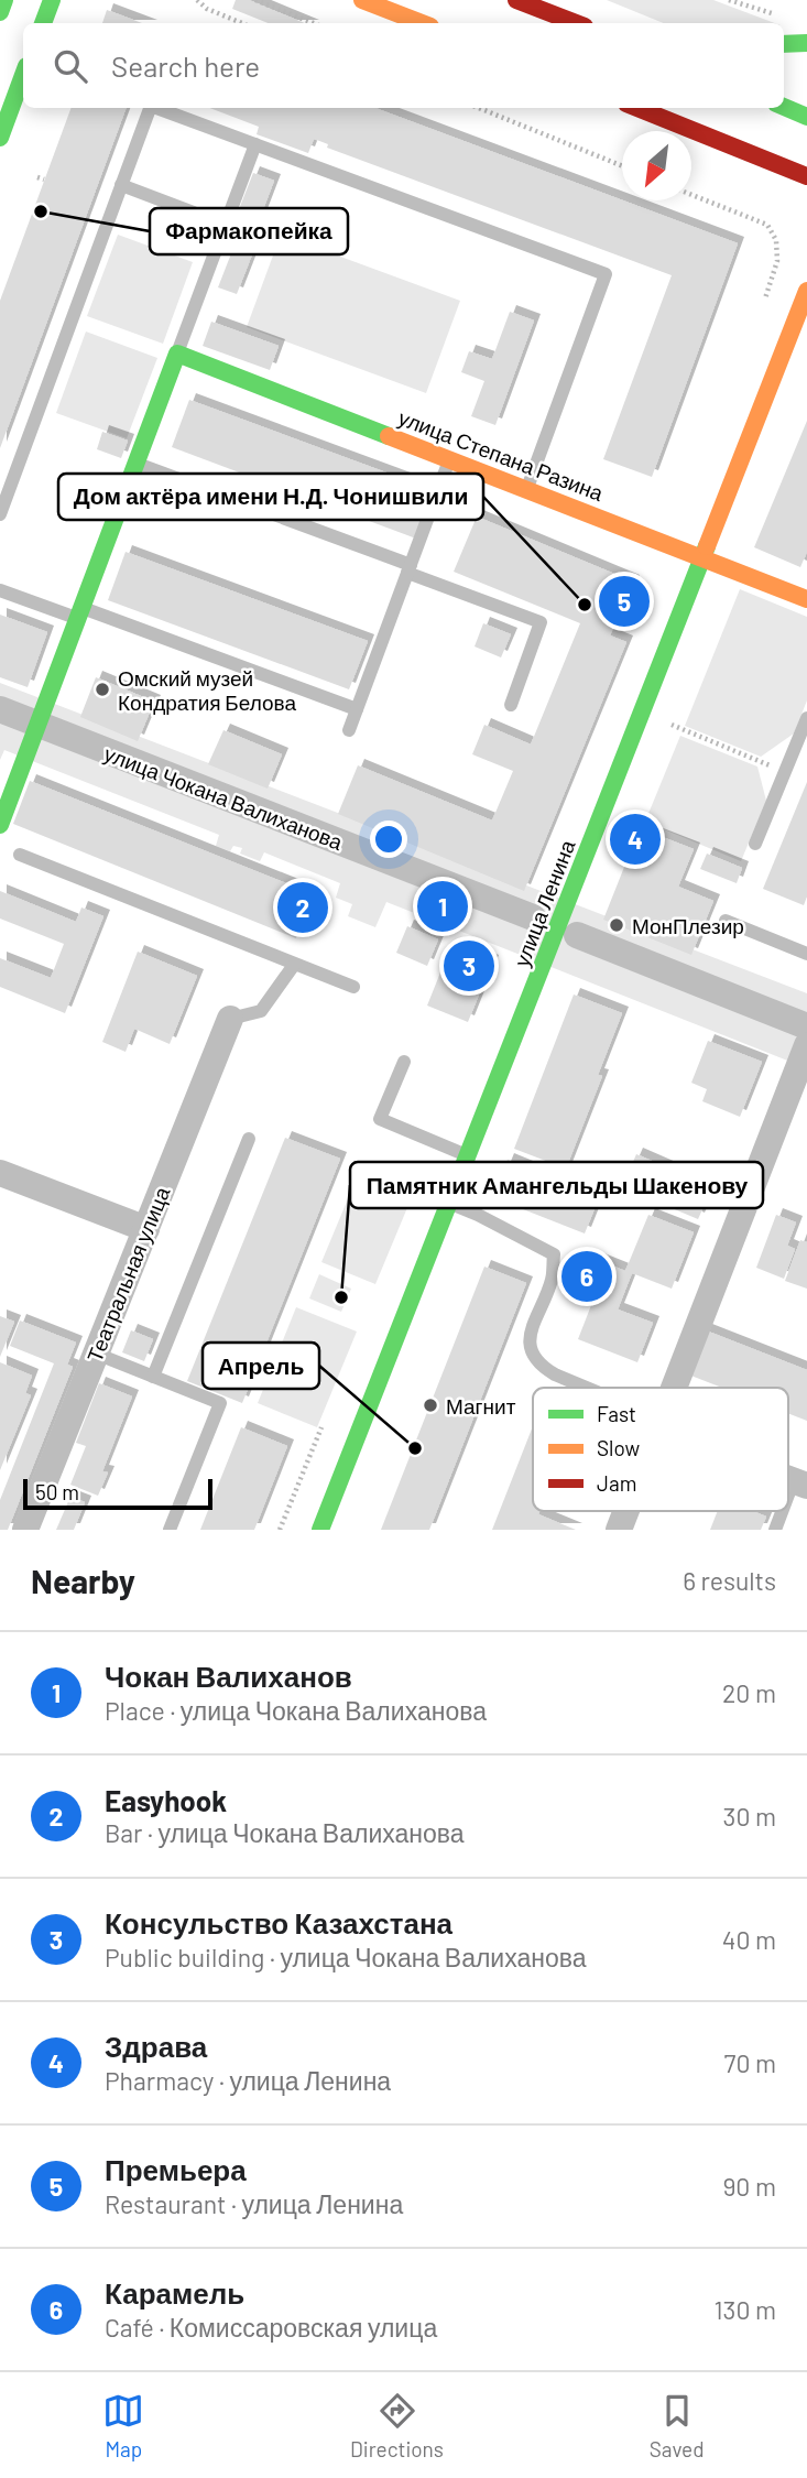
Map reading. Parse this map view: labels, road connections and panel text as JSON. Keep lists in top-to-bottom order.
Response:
{
  "streets": {
    "main road": ["улица Степана Разина", "улица Ленина"],
    "street": ["улица Чокана Валиханова", "Театральная улица"]
  },
  "crossings": [
    ["улица Степана Разина", "улица Ленина"]
  ],
  "places": [
    "Фармакопейка",
    "Дом актёра имени Н.Д. Чонишвили",
    "Омский музей Кондратия Белова",
    "МонПлезир",
    "Памятник Амангельды Шакенову",
    "Магнит",
    "Апрель"
  ],
  "legend": ["Fast", "Slow", "Jam"],
  "scale_bar": "50 m",
  "north": "bottom left",
  "page": {
    "search": "Search here",
    "pins": [
      "5",
      "4",
      "1",
      "2",
      "3",
      "6"
    ],
    "scale": "50 m",
    "heading": ["Nearby", "6 results"],
    "list": [
      {
        "mark": "1",
        "name": "Чокан Валиханов",
        "note": "Place · улица Чокана Валиханова",
        "value": "20 m"
      },
      {
        "mark": "2",
        "name": "Easyhook",
        "note": "Bar · улица Чокана Валиханова",
        "value": "30 m"
      },
      {
        "mark": "3",
        "name": "Консульство Казахстана",
        "note": "Public building · улица Чокана Валиханова",
        "value": "40 m"
      },
      {
        "mark": "4",
        "name": "Здрава",
        "note": "Pharmacy · улица Ленина",
        "value": "70 m"
      },
      {
        "mark": "5",
        "name": "Премьера",
        "note": "Restaurant · улица Ленина",
        "value": "90 m"
      },
      {
        "mark": "6",
        "name": "Карамель",
        "note": "Café · Комиссаровская улица",
        "value": "130 m"
      }
    ],
    "nav": ["Map", "Directions", "Saved"]
  }
}
